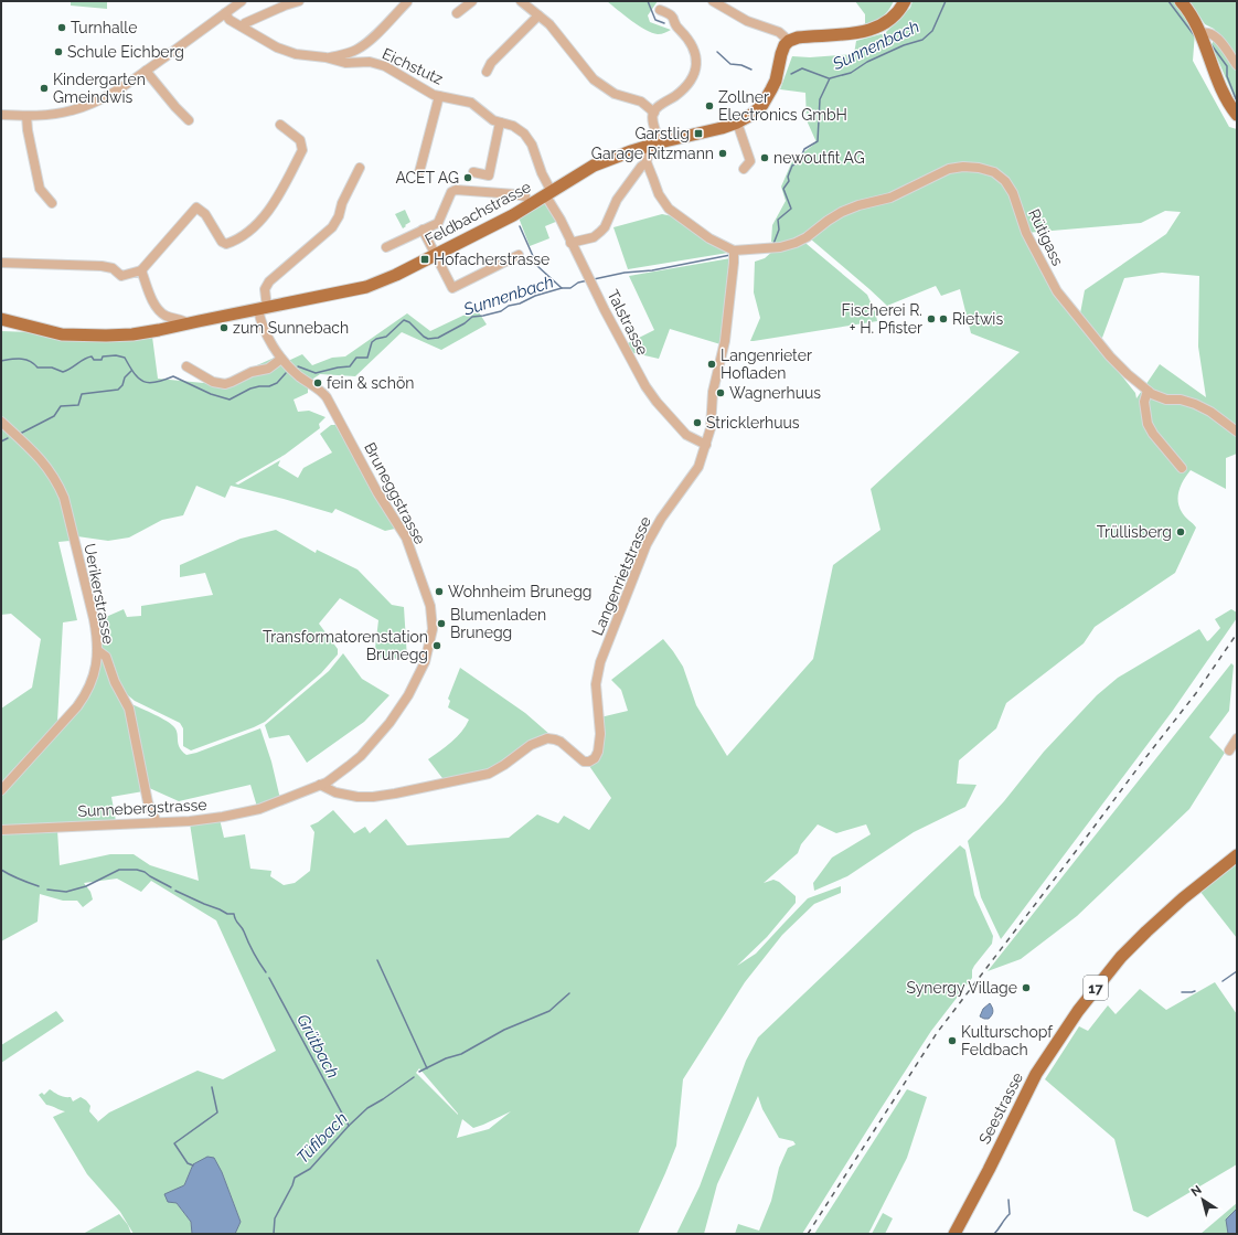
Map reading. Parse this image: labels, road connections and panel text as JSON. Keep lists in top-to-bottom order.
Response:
{
  "streets": {
    "main road": ["Feldbachstrasse", "17", "Seestrasse"],
    "street": [
      "Eichstutz",
      "Rütigass",
      "Talstrasse",
      "Bruneggstrasse",
      "Langenrietstrasse",
      "Uerikerstrasse",
      "Sunnebergstrasse"
    ]
  },
  "crossings": [
    ["Eichstutz", "Feldbachstrasse"],
    ["Eichstutz", "Talstrasse"],
    ["Feldbachstrasse", "Talstrasse"],
    ["Feldbachstrasse", "Bruneggstrasse"],
    ["Rütigass", "Langenrietstrasse"],
    ["Talstrasse", "Langenrietstrasse"],
    ["Bruneggstrasse", "Langenrietstrasse"],
    ["Bruneggstrasse", "Sunnebergstrasse"],
    ["Langenrietstrasse", "Sunnebergstrasse"]
  ],
  "water": ["Sunnenbach", "Grütbach", "Tüfibach"],
  "places": {
    "other": [
      "Turnhalle",
      "Schule Eichberg",
      "Kindergarten Gmeindwis",
      "Zollner Electronics GmbH",
      "Garage Ritzmann",
      "newoutfit AG",
      "ACET AG",
      "Fischerei R. + H. Pfister",
      "Rietwis",
      "zum Sunnebach",
      "Langenrieter Hofladen",
      "fein & schön",
      "Wagnerhuus",
      "Stricklerhuus",
      "Trüllisberg",
      "Wohnheim Brunegg",
      "Blumenladen Brunegg",
      "Transformatorenstation Brunegg",
      "Synergy Village",
      "Kulturschopf Feldbach"
    ],
    "transit": ["Garstlig", "Hofacherstrasse"]
  },
  "north": "top left"
}
